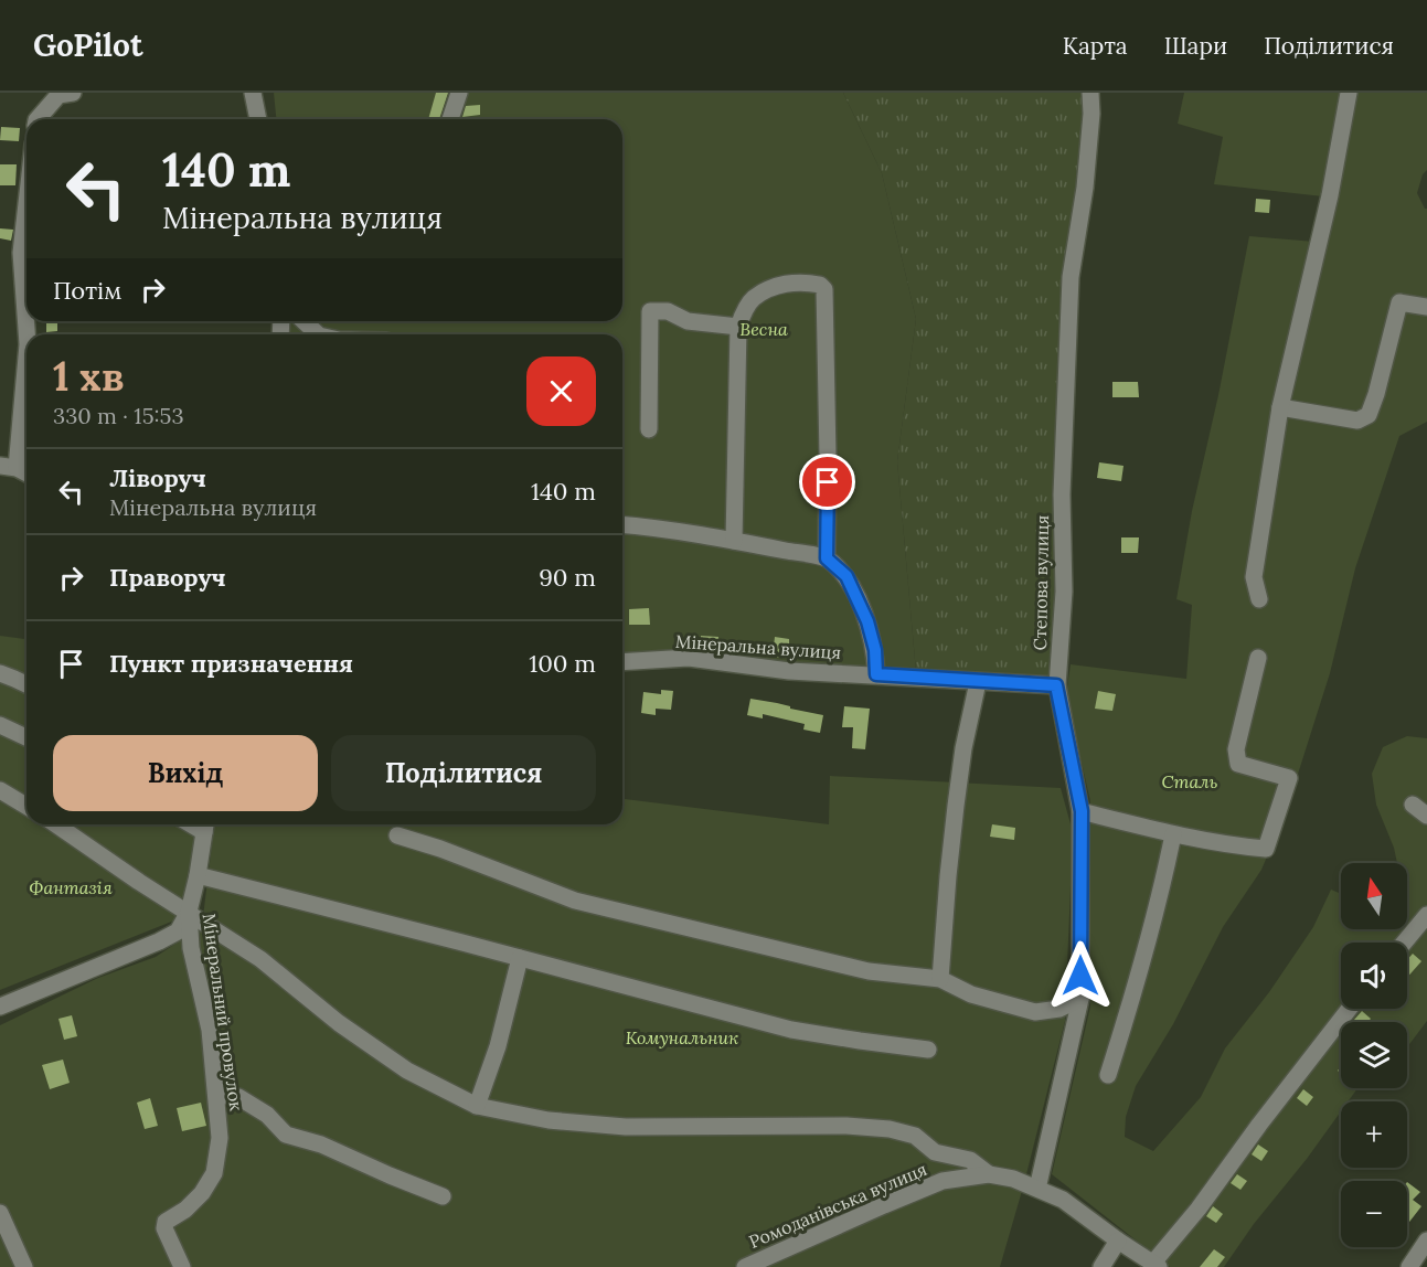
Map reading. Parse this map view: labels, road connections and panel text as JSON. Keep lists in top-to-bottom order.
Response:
{
  "streets": {
    "street": [
      "Степова вулиця",
      "Мінеральна вулиця",
      "Мінеральний провулок",
      "Ромоданівська вулиця"
    ]
  },
  "crossings": [
    ["Степова вулиця", "Мінеральна вулиця"],
    ["Степова вулиця", "Ромоданівська вулиця"]
  ],
  "parks": [
    "Весна",
    "Сталь",
    "Фантазія",
    "Комунальник"
  ],
  "north": "top",
  "page": {
    "header": "GoPilot",
    "nav": ["Карта", "Шари", "Поділитися"],
    "turn": ["140 m", "Мінеральна вулиця"],
    "then": "Потім",
    "heading": ["1 хв", "330 m · 15:53"],
    "list": [
      {
        "name": "Ліворуч",
        "note": "Мінеральна вулиця",
        "value": "140 m"
      },
      {
        "name": "Праворуч",
        "value": "90 m"
      },
      {
        "name": "Пункт призначення",
        "value": "100 m"
      }
    ],
    "buttons": ["Вихід", "Поділитися"],
    "map_buttons": ["+", "−"]
  }
}
